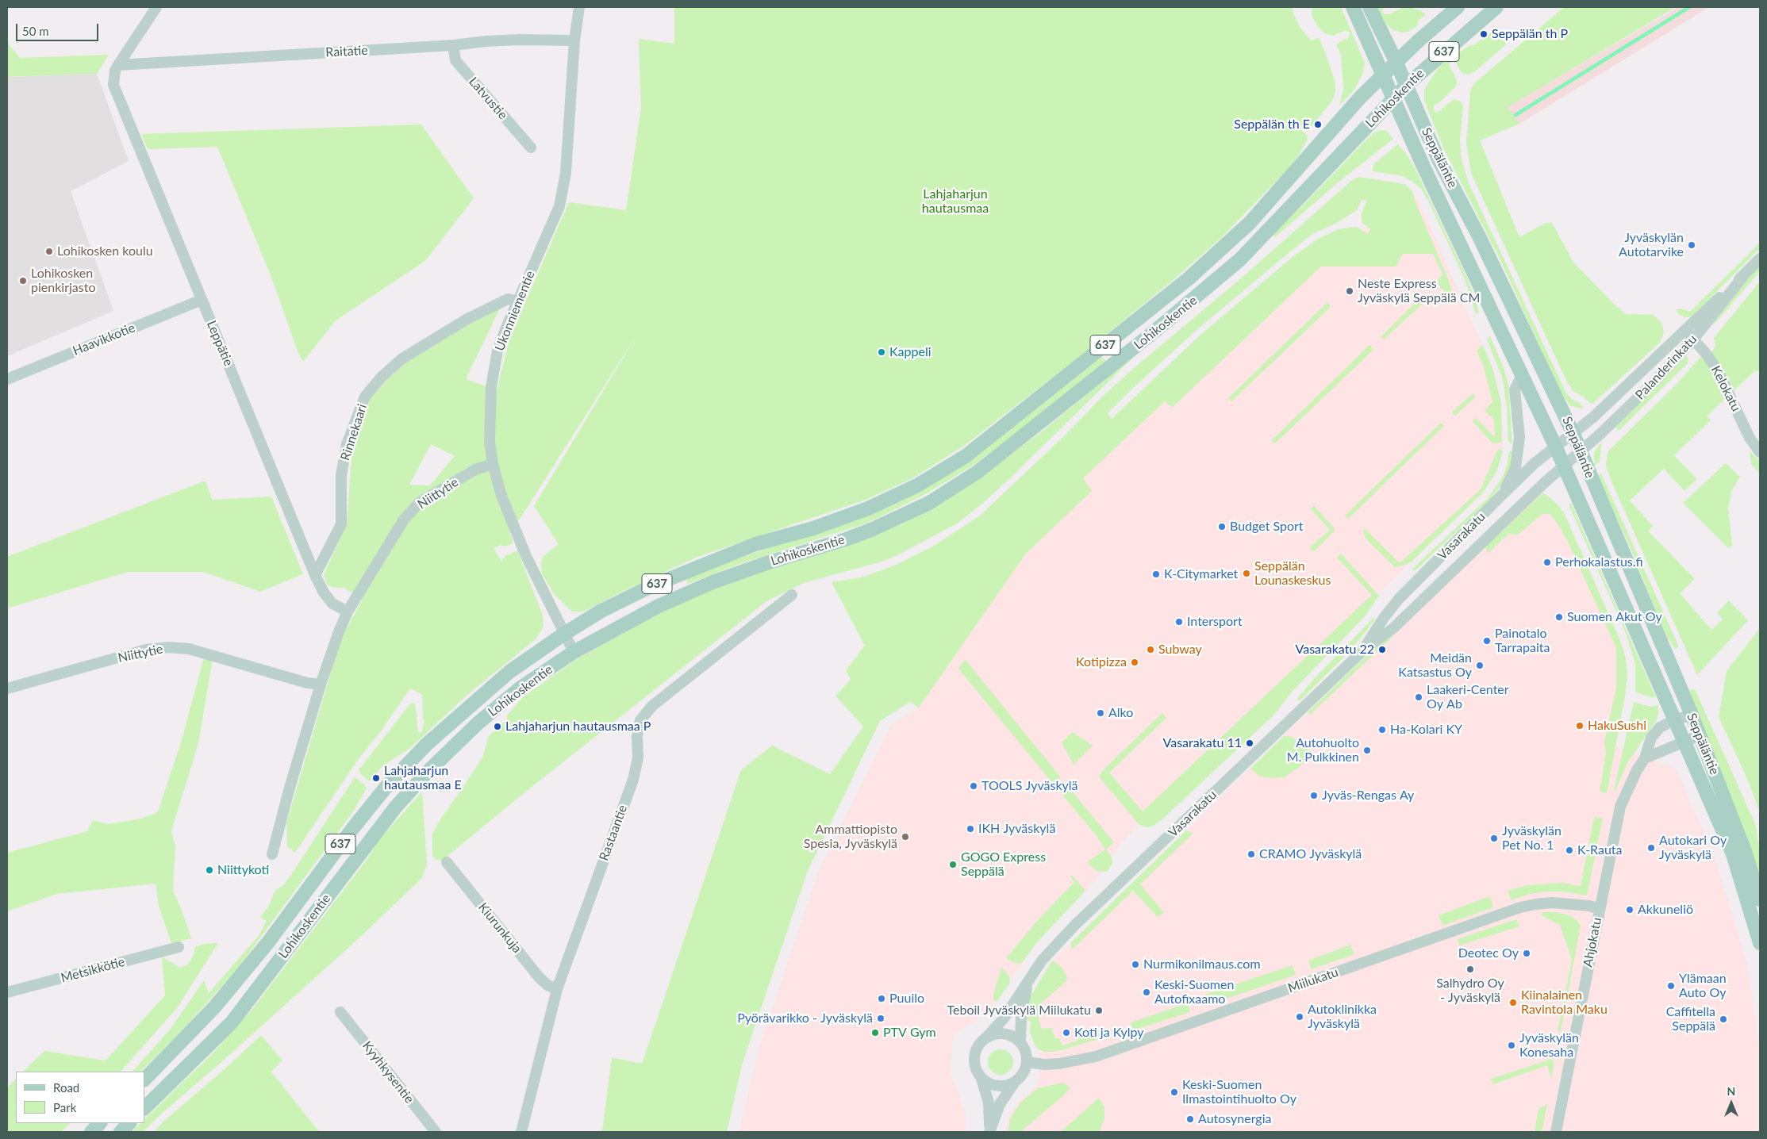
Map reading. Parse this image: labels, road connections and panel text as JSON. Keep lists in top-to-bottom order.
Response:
{
  "streets": {
    "main road": ["637", "Lohikoskentie", "Seppäläntie"],
    "street": [
      "Raitatie",
      "Latvustie",
      "Ukonniementie",
      "Haavikkotie",
      "Leppätie",
      "Palanderinkatu",
      "Kelokatu",
      "Rinnekaari",
      "Niittytie",
      "Vasarakatu",
      "Rastaantie",
      "Kiurunkuja",
      "Ahjokatu",
      "Metsikkötie",
      "Miilukatu",
      "Kyyhkysentie"
    ]
  },
  "crossings": [
    ["Raitatie", "Latvustie"],
    ["Raitatie", "Ukonniementie"],
    ["Raitatie", "Leppätie"],
    ["Lohikoskentie", "Seppäläntie"],
    ["Lohikoskentie", "Ukonniementie"],
    ["Seppäläntie", "Palanderinkatu"],
    ["Seppäläntie", "Vasarakatu"],
    ["Seppäläntie", "Ahjokatu"],
    ["Ukonniementie", "Rinnekaari"],
    ["Ukonniementie", "Niittytie"],
    ["Haavikkotie", "Leppätie"],
    ["Leppätie", "Rinnekaari"],
    ["Leppätie", "Niittytie"],
    ["Palanderinkatu", "Kelokatu"],
    ["Palanderinkatu", "Vasarakatu"],
    ["Vasarakatu", "Miilukatu"],
    ["Rastaantie", "Kiurunkuja"],
    ["Ahjokatu", "Miilukatu"]
  ],
  "parks": ["Lahjaharjun hautausmaa"],
  "places": [
    "Seppälän th P",
    "Seppälän th E",
    "Jyväskylän Autotarvike",
    "Lohikosken koulu",
    "Lohikosken pienkirjasto",
    "Neste Express Jyväskylä Seppälä CM",
    "Kappeli",
    "Budget Sport",
    "Perhokalastus.fi",
    "Seppälän Lounaskeskus",
    "K-Citymarket",
    "Suomen Akut Oy",
    "Intersport",
    "Painotalo Tarrapaita",
    "Subway",
    "Vasarakatu 22",
    "Kotipizza",
    "Meidän Katsastus Oy",
    "Laakeri-Center Oy Ab",
    "Alko",
    "HakuSushi",
    "Lahjaharjun hautausmaa P",
    "Ha-Kolari KY",
    "Vasarakatu 11",
    "Autohuolto M. Pulkkinen",
    "Lahjaharjun hautausmaa E",
    "TOOLS Jyväskylä",
    "Jyväs-Rengas Ay",
    "IKH Jyväskylä",
    "Ammattiopisto Spesia, Jyväskylä",
    "Jyväskylän Pet No. 1",
    "Autokari Oy Jyväskylä",
    "K-Rauta",
    "CRAMO Jyväskylä",
    "GOGO Express Seppälä",
    "Niittykoti",
    "Akkuneliö",
    "Deotec Oy",
    "Nurmikonilmaus.com",
    "Salhydro Oy - Jyväskylä",
    "Ylämaan Auto Oy",
    "Keski-Suomen Autofixaamo",
    "Puuilo",
    "Kiinalainen Ravintola Maku",
    "Teboil Jyväskylä Miilukatu",
    "Autoklinikka Jyväskylä",
    "Pyörävarikko - Jyväskylä",
    "Caffitella Seppälä",
    "PTV Gym",
    "Koti ja Kylpy",
    "Jyväskylän Konesaha",
    "Keski-Suomen Ilmastointihuolto Oy",
    "Autosynergia"
  ],
  "legend": ["Road", "Park"],
  "scale_bar": "50 m",
  "north": "top"
}
